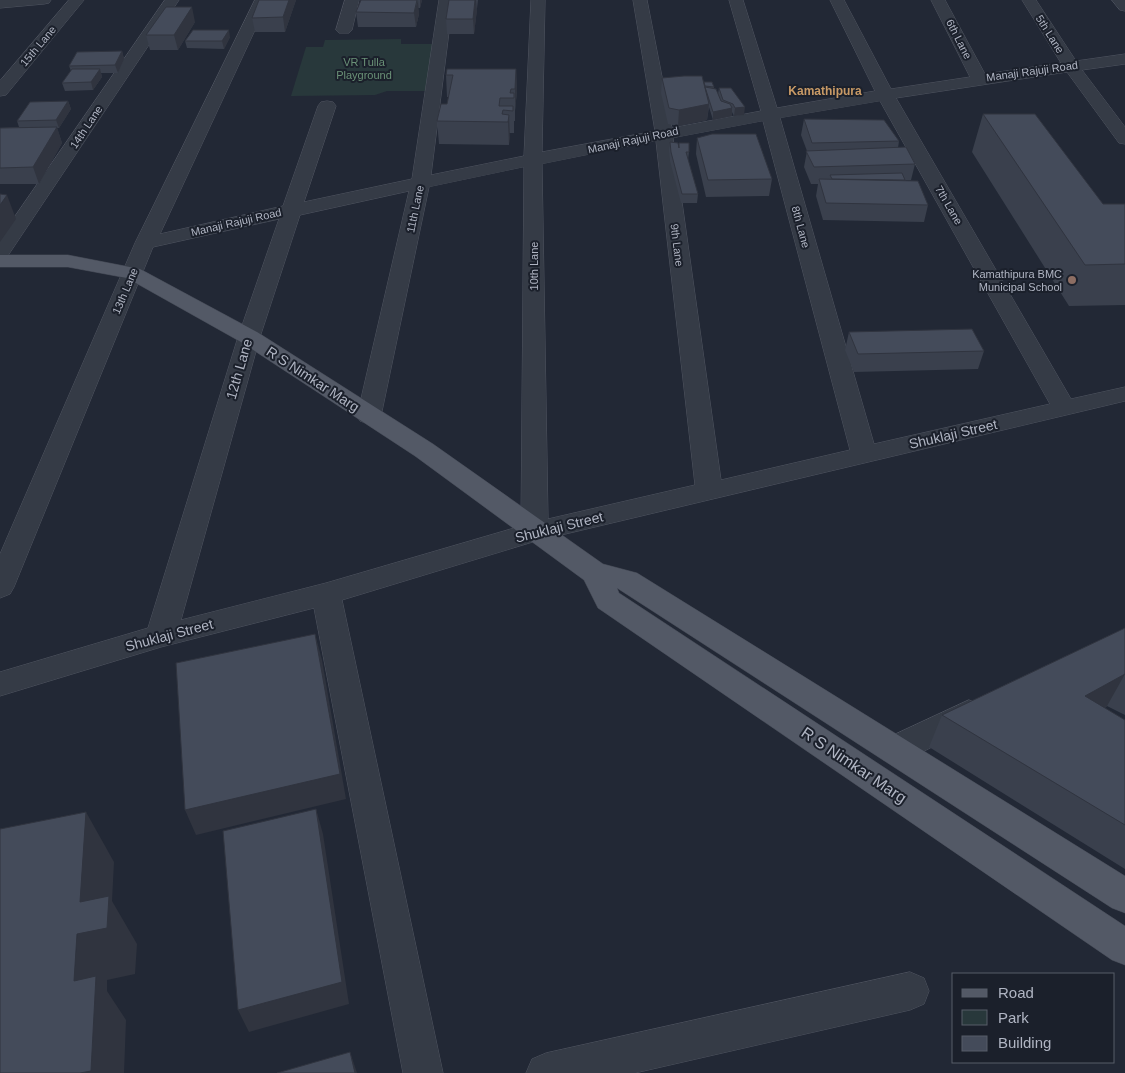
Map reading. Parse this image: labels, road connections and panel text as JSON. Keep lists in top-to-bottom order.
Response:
{
  "streets": {
    "main road": ["R S Nimkar Marg"],
    "street": [
      "5th Lane",
      "6th Lane",
      "15th Lane",
      "Manaji Rajuji Road",
      "14th Lane",
      "7th Lane",
      "11th Lane",
      "8th Lane",
      "9th Lane",
      "10th Lane",
      "13th Lane",
      "12th Lane",
      "Shuklaji Street"
    ]
  },
  "crossings": [
    ["5th Lane", "Manaji Rajuji Road"],
    ["6th Lane", "Manaji Rajuji Road"],
    ["Manaji Rajuji Road", "7th Lane"],
    ["Manaji Rajuji Road", "11th Lane"],
    ["Manaji Rajuji Road", "8th Lane"],
    ["Manaji Rajuji Road", "9th Lane"],
    ["Manaji Rajuji Road", "10th Lane"],
    ["Manaji Rajuji Road", "13th Lane"],
    ["Manaji Rajuji Road", "12th Lane"],
    ["7th Lane", "Shuklaji Street"],
    ["11th Lane", "R S Nimkar Marg"],
    ["8th Lane", "Shuklaji Street"],
    ["9th Lane", "Shuklaji Street"],
    ["10th Lane", "R S Nimkar Marg"],
    ["10th Lane", "Shuklaji Street"],
    ["13th Lane", "R S Nimkar Marg"],
    ["12th Lane", "R S Nimkar Marg"],
    ["12th Lane", "Shuklaji Street"],
    ["R S Nimkar Marg", "Shuklaji Street"]
  ],
  "districts": ["Kamathipura"],
  "parks": ["VR Tulla Playground"],
  "places": ["Kamathipura BMC Municipal School"],
  "legend": ["Road", "Park", "Building"]
}
